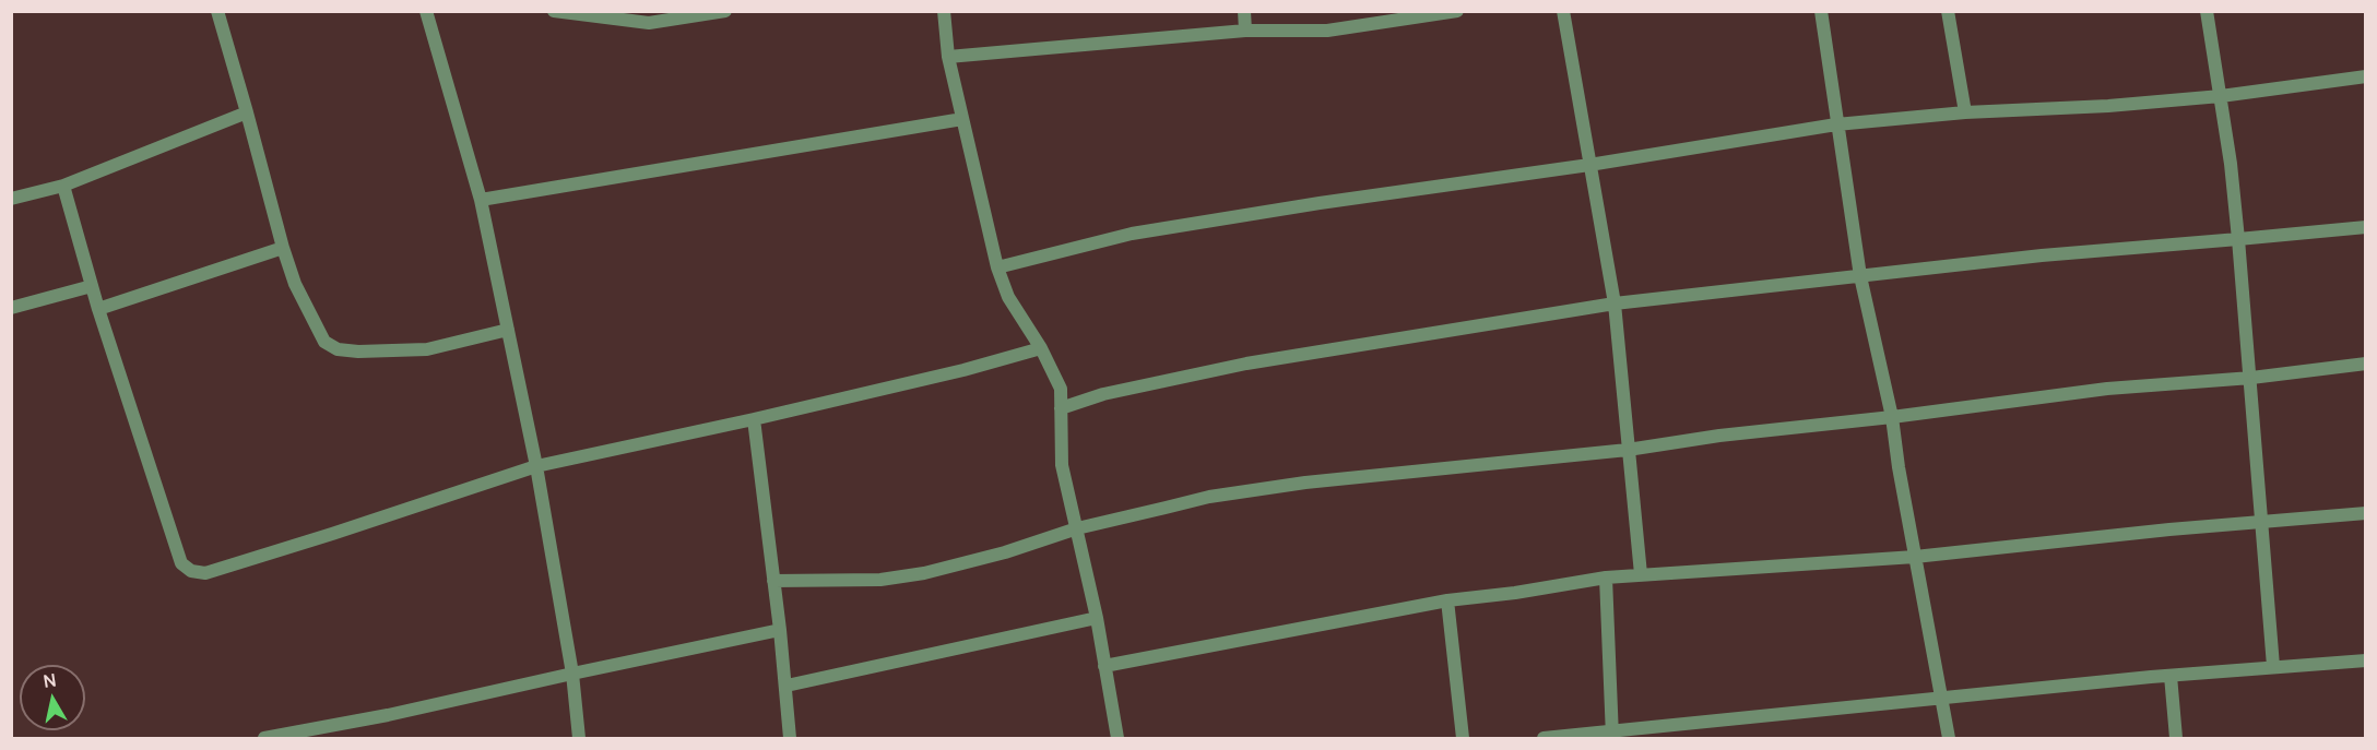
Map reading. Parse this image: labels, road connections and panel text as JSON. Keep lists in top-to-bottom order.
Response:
{
  "north": "top"
}
